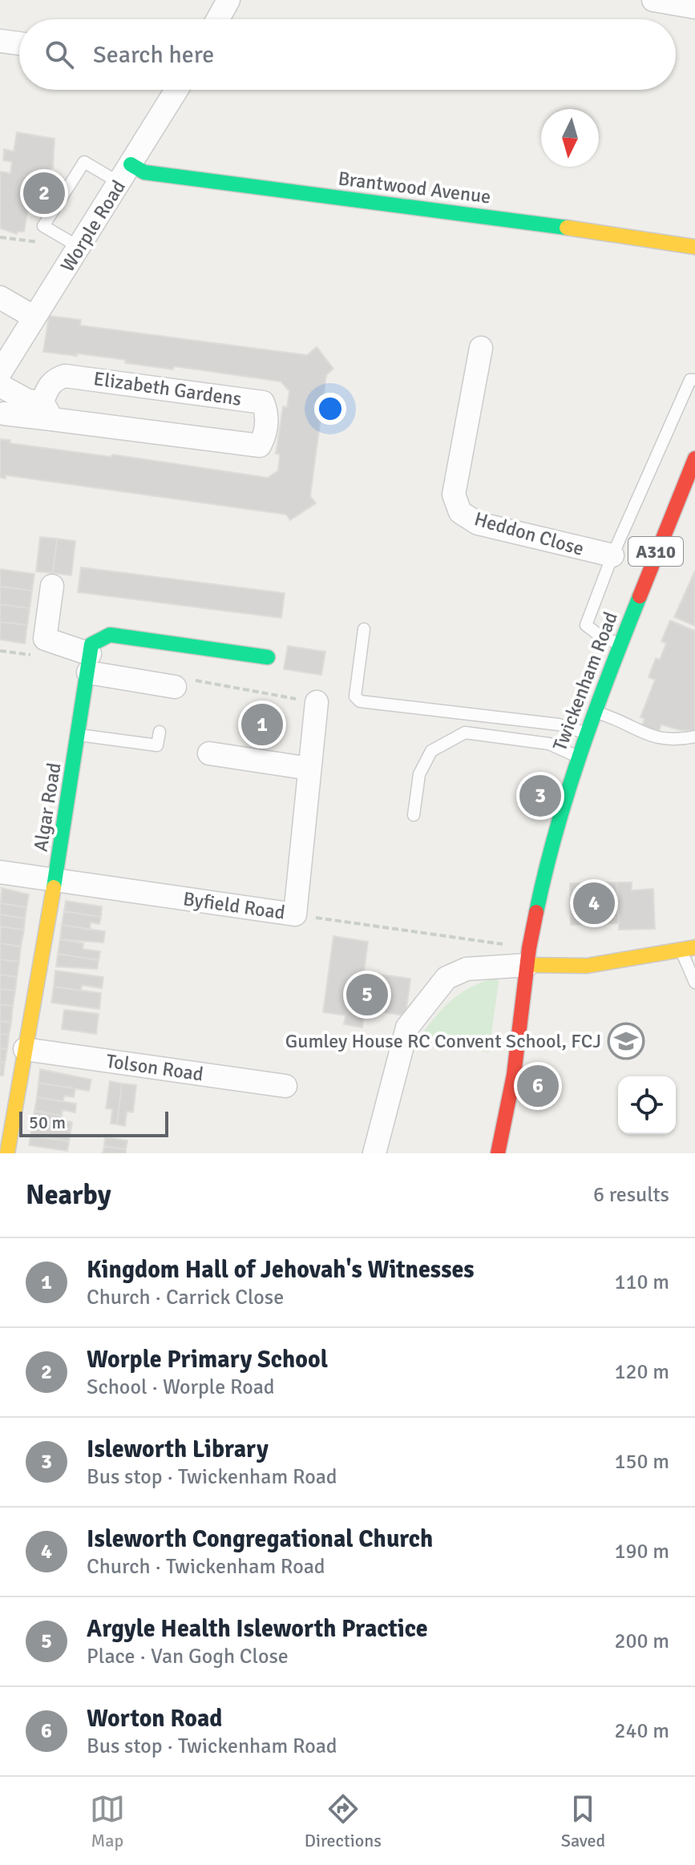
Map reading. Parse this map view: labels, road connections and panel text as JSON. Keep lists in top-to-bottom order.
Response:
{
  "streets": {
    "street": [
      "Brantwood Avenue",
      "Worple Road",
      "Elizabeth Gardens",
      "Heddon Close",
      "A310",
      "Twickenham Road",
      "Algar Road",
      "Byfield Road",
      "Tolson Road"
    ]
  },
  "crossings": [
    ["Brantwood Avenue", "Worple Road"],
    ["Algar Road", "Byfield Road"],
    ["Algar Road", "Tolson Road"]
  ],
  "places": {
    "school or university": ["Gumley House RC Convent School, FCJ"]
  },
  "scale_bar": "50 m",
  "north": "bottom",
  "page": {
    "search": "Search here",
    "pins": [
      "2",
      "1",
      "3",
      "4",
      "5",
      "6"
    ],
    "scale": "50 m",
    "heading": ["Nearby", "6 results"],
    "list": [
      {
        "mark": "1",
        "name": "Kingdom Hall of Jehovah's Witnesses",
        "note": "Church · Carrick Close",
        "value": "110 m"
      },
      {
        "mark": "2",
        "name": "Worple Primary School",
        "note": "School · Worple Road",
        "value": "120 m"
      },
      {
        "mark": "3",
        "name": "Isleworth Library",
        "note": "Bus stop · Twickenham Road",
        "value": "150 m"
      },
      {
        "mark": "4",
        "name": "Isleworth Congregational Church",
        "note": "Church · Twickenham Road",
        "value": "190 m"
      },
      {
        "mark": "5",
        "name": "Argyle Health Isleworth Practice",
        "note": "Place · Van Gogh Close",
        "value": "200 m"
      },
      {
        "mark": "6",
        "name": "Worton Road",
        "note": "Bus stop · Twickenham Road",
        "value": "240 m"
      }
    ],
    "nav": ["Map", "Directions", "Saved"]
  }
}
